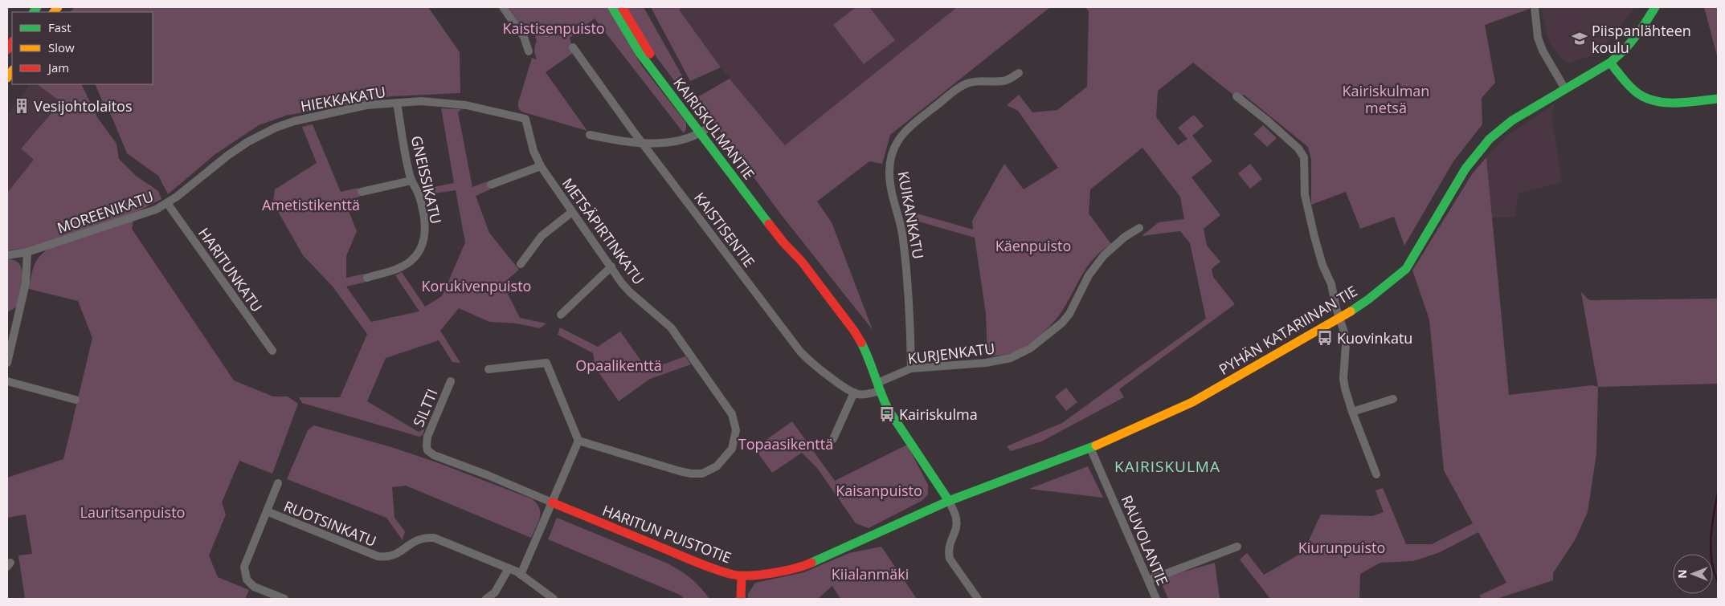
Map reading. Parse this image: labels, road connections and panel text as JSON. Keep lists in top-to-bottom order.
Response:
{
  "streets": {
    "street": [
      "HIEKKAKATU",
      "KAIRISKULMANTIE",
      "GNEISSIKATU",
      "MOREENIKATU",
      "KUIKANKATU",
      "KAISTISENTIE",
      "METSÄPIRTINKATU",
      "HARITUNKATU",
      "PYHÄN KATARIINAN TIE",
      "KURJENKATU",
      "SILTTI",
      "RUOTSINKATU",
      "HARITUN PUISTOTIE",
      "RAUVOLANTIE"
    ]
  },
  "crossings": [
    ["HIEKKAKATU", "GNEISSIKATU"],
    ["HIEKKAKATU", "MOREENIKATU"],
    ["HIEKKAKATU", "METSÄPIRTINKATU"],
    ["KAIRISKULMANTIE", "PYHÄN KATARIINAN TIE"],
    ["KAIRISKULMANTIE", "KURJENKATU"],
    ["KAIRISKULMANTIE", "HARITUN PUISTOTIE"],
    ["MOREENIKATU", "HARITUNKATU"],
    ["KUIKANKATU", "KURJENKATU"],
    ["PYHÄN KATARIINAN TIE", "HARITUN PUISTOTIE"],
    ["PYHÄN KATARIINAN TIE", "RAUVOLANTIE"],
    ["SILTTI", "HARITUN PUISTOTIE"]
  ],
  "districts": ["KAIRISKULMA"],
  "parks": [
    "Kaistisenpuisto",
    "Kairiskulman metsä",
    "Ametistikenttä",
    "Käenpuisto",
    "Korukivenpuisto",
    "Opaalikenttä",
    "Topaasikenttä",
    "Kaisanpuisto",
    "Lauritsanpuisto",
    "Kiurunpuisto",
    "Kiialanmäki"
  ],
  "places": {
    "school or university": ["Piispanlähteen koulu"],
    "building": ["Vesijohtolaitos"],
    "bus stop": ["Kuovinkatu", "Kairiskulma"]
  },
  "legend": ["Fast", "Slow", "Jam"],
  "north": "left"
}
